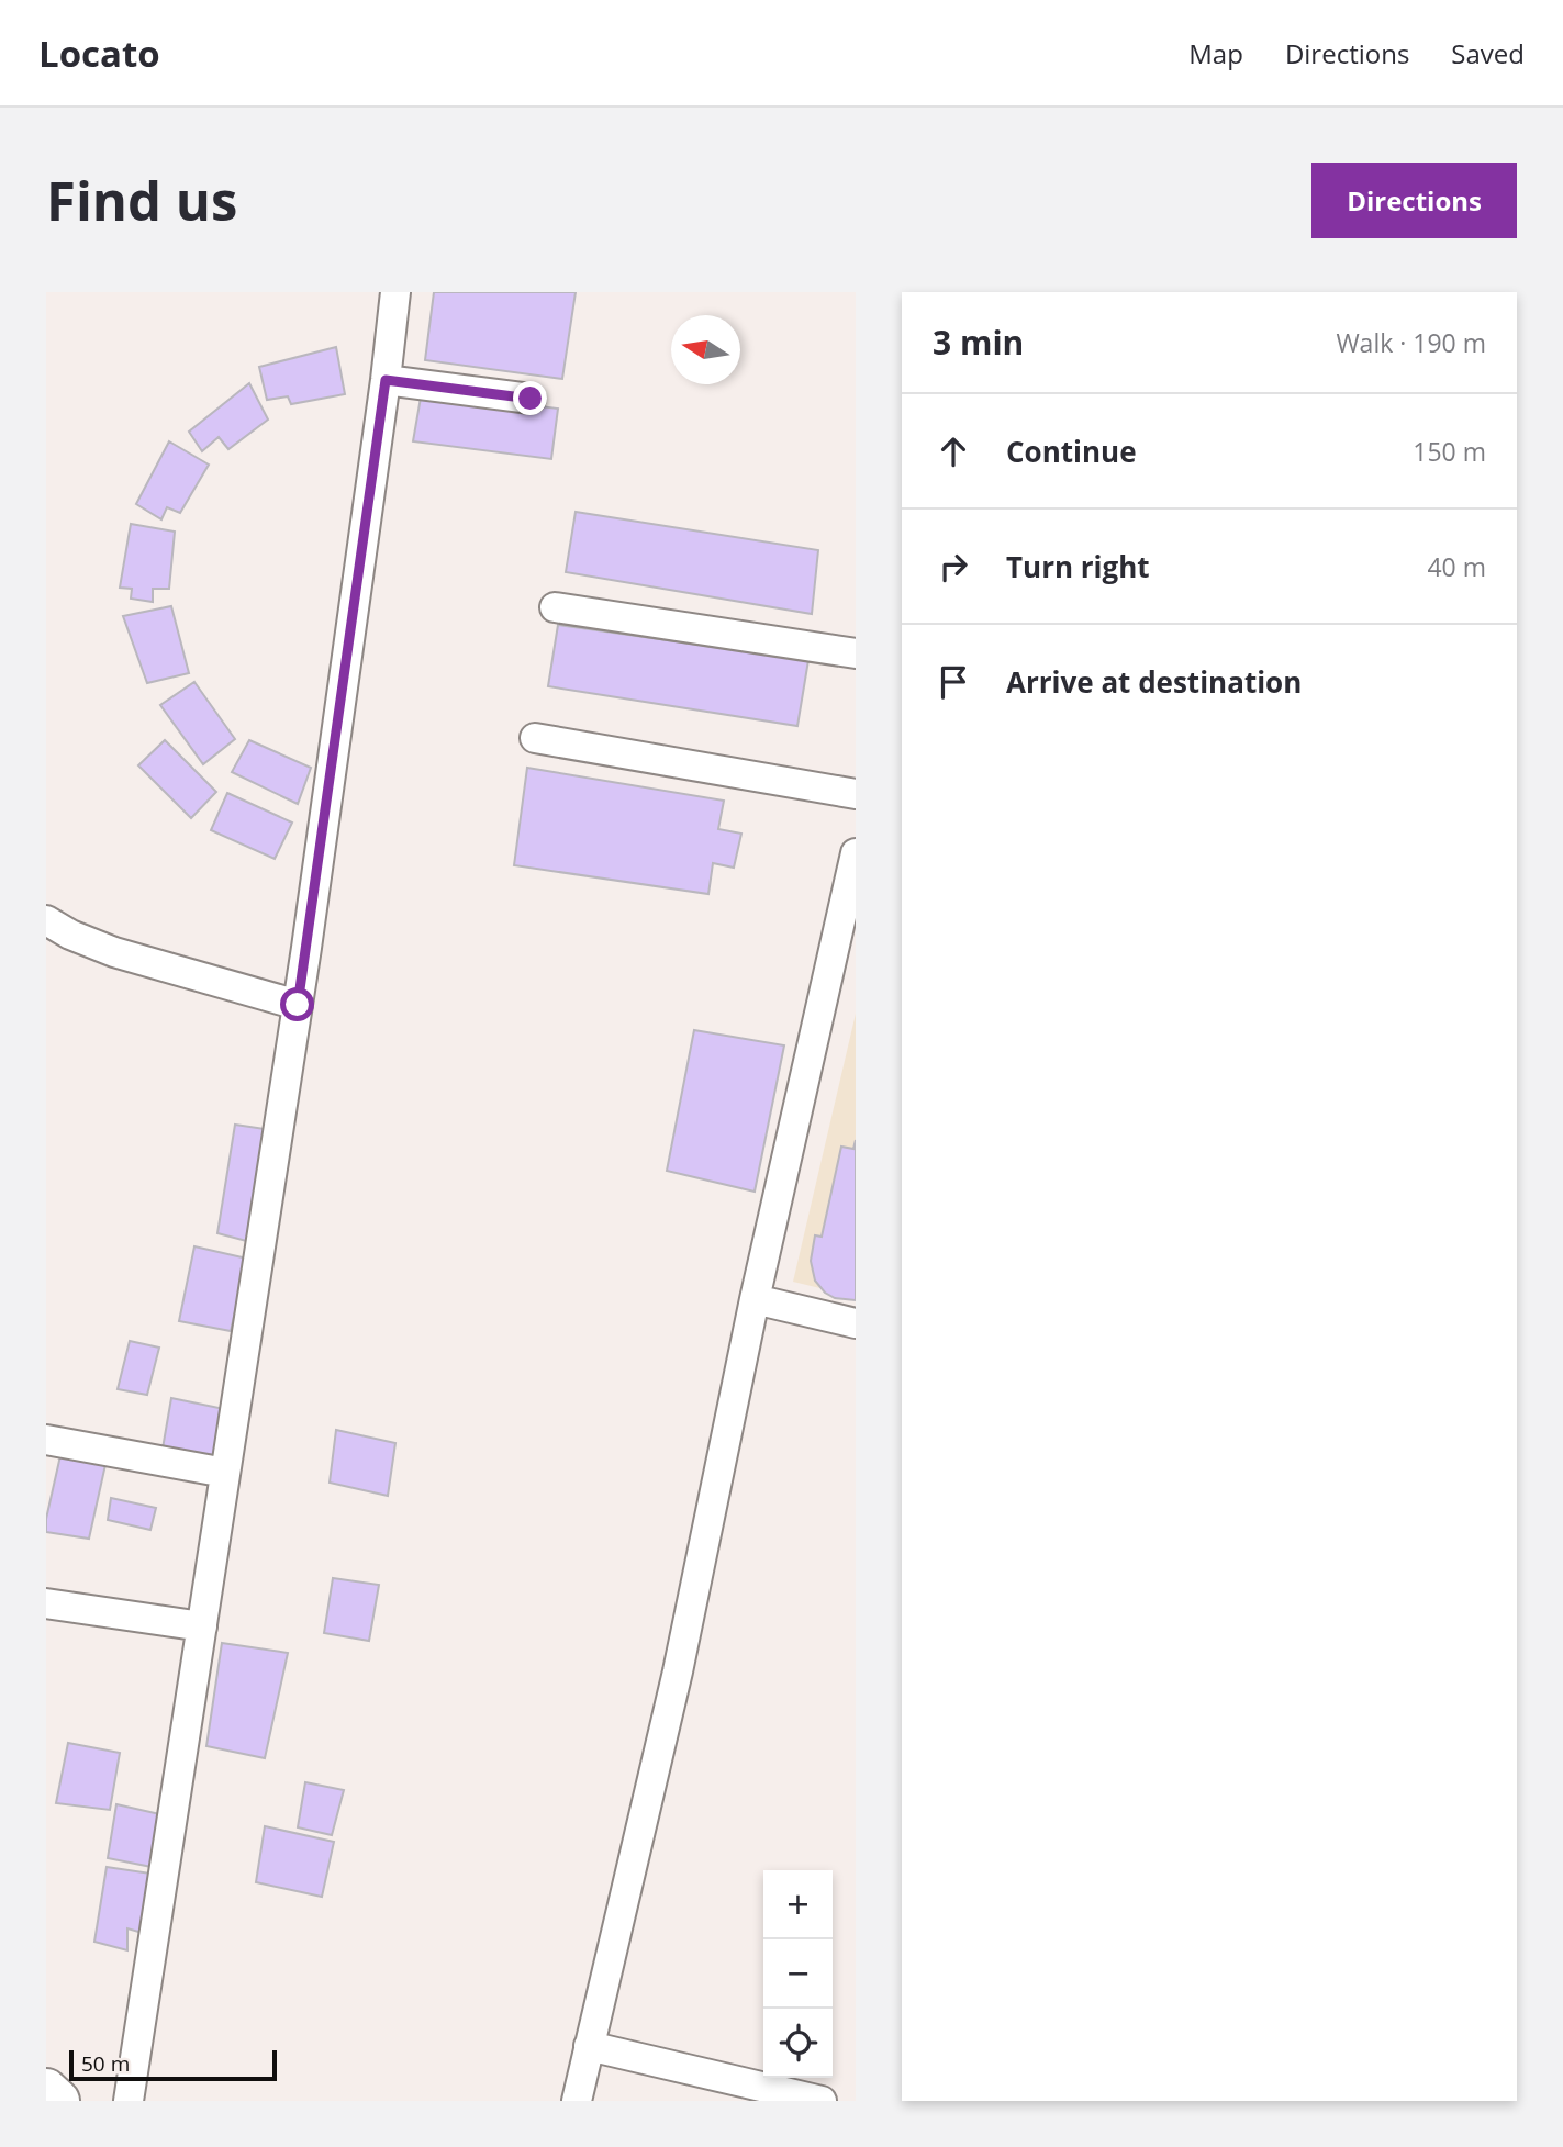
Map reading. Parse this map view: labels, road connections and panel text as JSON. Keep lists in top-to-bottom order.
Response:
{
  "scale_bar": "50 m",
  "north": "left",
  "page": {
    "header": "Locato",
    "nav": ["Map", "Directions", "Saved"],
    "buttons": "Directions",
    "title": "Find us",
    "heading": ["3 min", "Walk · 190 m"],
    "list": [
      ["Continue", "150 m"],
      ["Turn right", "40 m"],
      "Arrive at destination"
    ],
    "map_buttons": ["+", "−"],
    "scale": "50 m"
  }
}
